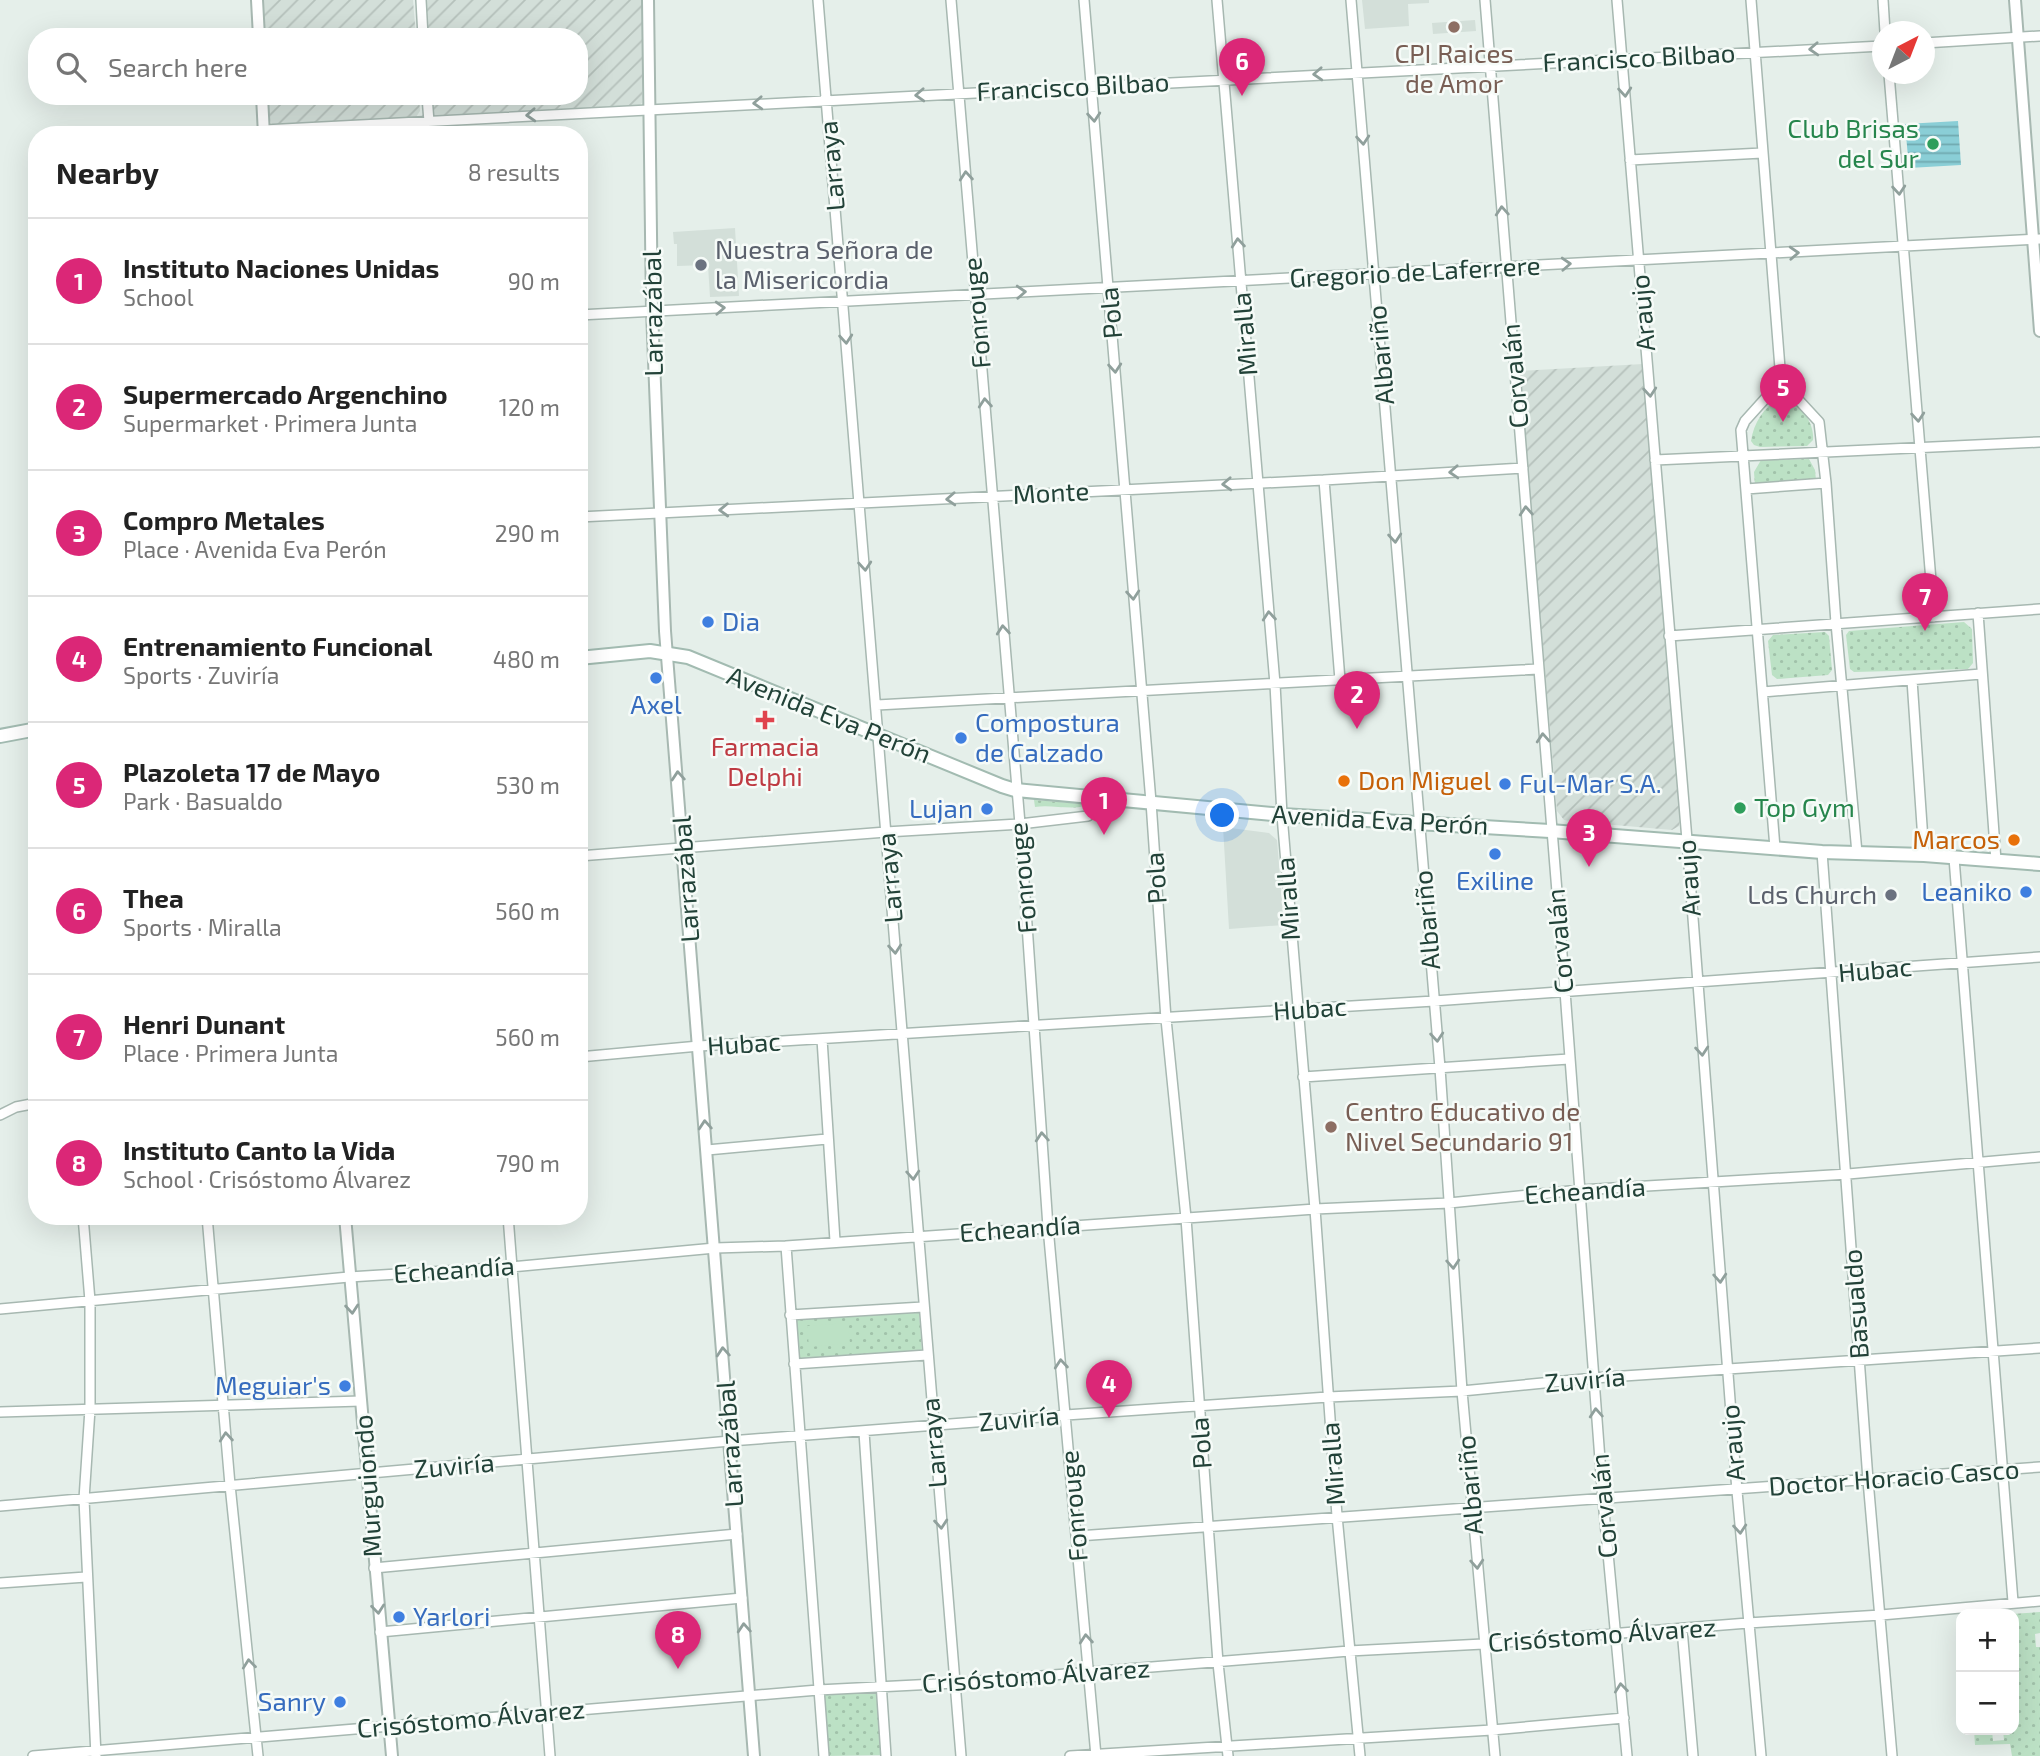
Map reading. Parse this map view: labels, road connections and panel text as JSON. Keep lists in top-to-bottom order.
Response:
{
  "streets": {
    "main road": ["Avenida Eva Perón"],
    "street": [
      "Francisco Bilbao",
      "Larraya",
      "Gregorio de Laferrere",
      "Larrazábal",
      "Fonrouge",
      "Pola",
      "Araujo",
      "Miralla",
      "Albariño",
      "Corvalán",
      "Monte",
      "Hubac",
      "Echeandía",
      "Basualdo",
      "Zuviría",
      "Doctor Horacio Casco",
      "Murguiondo",
      "Crisóstomo Álvarez"
    ]
  },
  "crossings": [
    ["Francisco Bilbao", "Larraya"],
    ["Francisco Bilbao", "Larrazábal"],
    ["Francisco Bilbao", "Fonrouge"],
    ["Francisco Bilbao", "Pola"],
    ["Francisco Bilbao", "Araujo"],
    ["Francisco Bilbao", "Miralla"],
    ["Francisco Bilbao", "Albariño"],
    ["Francisco Bilbao", "Corvalán"],
    ["Larraya", "Gregorio de Laferrere"],
    ["Larraya", "Monte"],
    ["Larraya", "Avenida Eva Perón"],
    ["Larraya", "Hubac"],
    ["Larraya", "Echeandía"],
    ["Larraya", "Zuviría"],
    ["Larraya", "Crisóstomo Álvarez"],
    ["Gregorio de Laferrere", "Larrazábal"],
    ["Gregorio de Laferrere", "Fonrouge"],
    ["Gregorio de Laferrere", "Pola"],
    ["Gregorio de Laferrere", "Araujo"],
    ["Gregorio de Laferrere", "Miralla"],
    ["Gregorio de Laferrere", "Albariño"],
    ["Gregorio de Laferrere", "Corvalán"],
    ["Larrazábal", "Monte"],
    ["Larrazábal", "Avenida Eva Perón"],
    ["Larrazábal", "Hubac"],
    ["Larrazábal", "Echeandía"],
    ["Larrazábal", "Zuviría"],
    ["Larrazábal", "Crisóstomo Álvarez"],
    ["Fonrouge", "Monte"],
    ["Fonrouge", "Avenida Eva Perón"],
    ["Fonrouge", "Hubac"],
    ["Fonrouge", "Echeandía"],
    ["Fonrouge", "Zuviría"],
    ["Fonrouge", "Doctor Horacio Casco"],
    ["Fonrouge", "Crisóstomo Álvarez"],
    ["Pola", "Monte"],
    ["Pola", "Avenida Eva Perón"],
    ["Pola", "Hubac"],
    ["Pola", "Echeandía"],
    ["Pola", "Zuviría"],
    ["Pola", "Doctor Horacio Casco"],
    ["Pola", "Crisóstomo Álvarez"],
    ["Araujo", "Avenida Eva Perón"],
    ["Araujo", "Hubac"],
    ["Araujo", "Echeandía"],
    ["Araujo", "Zuviría"],
    ["Araujo", "Doctor Horacio Casco"],
    ["Araujo", "Crisóstomo Álvarez"],
    ["Miralla", "Monte"],
    ["Miralla", "Avenida Eva Perón"],
    ["Miralla", "Hubac"],
    ["Miralla", "Echeandía"],
    ["Miralla", "Zuviría"],
    ["Miralla", "Doctor Horacio Casco"],
    ["Miralla", "Crisóstomo Álvarez"],
    ["Albariño", "Monte"],
    ["Albariño", "Avenida Eva Perón"],
    ["Albariño", "Hubac"],
    ["Albariño", "Echeandía"],
    ["Albariño", "Zuviría"],
    ["Albariño", "Doctor Horacio Casco"],
    ["Albariño", "Crisóstomo Álvarez"],
    ["Corvalán", "Monte"],
    ["Corvalán", "Avenida Eva Perón"],
    ["Corvalán", "Hubac"],
    ["Corvalán", "Echeandía"],
    ["Corvalán", "Zuviría"],
    ["Corvalán", "Doctor Horacio Casco"],
    ["Corvalán", "Crisóstomo Álvarez"],
    ["Avenida Eva Perón", "Basualdo"],
    ["Hubac", "Basualdo"],
    ["Echeandía", "Basualdo"],
    ["Echeandía", "Murguiondo"],
    ["Basualdo", "Zuviría"],
    ["Basualdo", "Doctor Horacio Casco"],
    ["Basualdo", "Crisóstomo Álvarez"],
    ["Zuviría", "Murguiondo"],
    ["Murguiondo", "Crisóstomo Álvarez"]
  ],
  "one_way": [
    "Francisco Bilbao",
    "Larraya",
    "Gregorio de Laferrere",
    "Fonrouge",
    "Araujo",
    "Albariño",
    "Corvalán",
    "Monte",
    "Murguiondo"
  ],
  "places": {
    "other": [
      "CPI Raices de Amor",
      "Club Brisas del Sur",
      "Nuestra Señora de la Misericordia",
      "Dia",
      "Axel",
      "Compostura de Calzado",
      "Don Miguel",
      "Ful-Mar S.A.",
      "Top Gym",
      "Lujan",
      "Marcos",
      "Exiline",
      "Leaniko",
      "Lds Church",
      "Centro Educativo de Nivel Secundario 91",
      "Meguiar's",
      "Yarlori",
      "Sanry"
    ],
    "health": ["Farmacia Delphi"]
  },
  "north": "top right",
  "page": {
    "search": "Search here",
    "pins": [
      "6",
      "5",
      "7",
      "2",
      "1",
      "3",
      "4",
      "8"
    ],
    "heading": ["Nearby", "8 results"],
    "list": [
      {
        "mark": "1",
        "name": "Instituto Naciones Unidas",
        "note": "School",
        "value": "90 m"
      },
      {
        "mark": "2",
        "name": "Supermercado Argenchino",
        "note": "Supermarket · Primera Junta",
        "value": "120 m"
      },
      {
        "mark": "3",
        "name": "Compro Metales",
        "note": "Place · Avenida Eva Perón",
        "value": "290 m"
      },
      {
        "mark": "4",
        "name": "Entrenamiento Funcional",
        "note": "Sports · Zuviría",
        "value": "480 m"
      },
      {
        "mark": "5",
        "name": "Plazoleta 17 de Mayo",
        "note": "Park · Basualdo",
        "value": "530 m"
      },
      {
        "mark": "6",
        "name": "Thea",
        "note": "Sports · Miralla",
        "value": "560 m"
      },
      {
        "mark": "7",
        "name": "Henri Dunant",
        "note": "Place · Primera Junta",
        "value": "560 m"
      },
      {
        "mark": "8",
        "name": "Instituto Canto la Vida",
        "note": "School · Crisóstomo Álvarez",
        "value": "790 m"
      }
    ],
    "map_buttons": ["+", "−"]
  }
}
